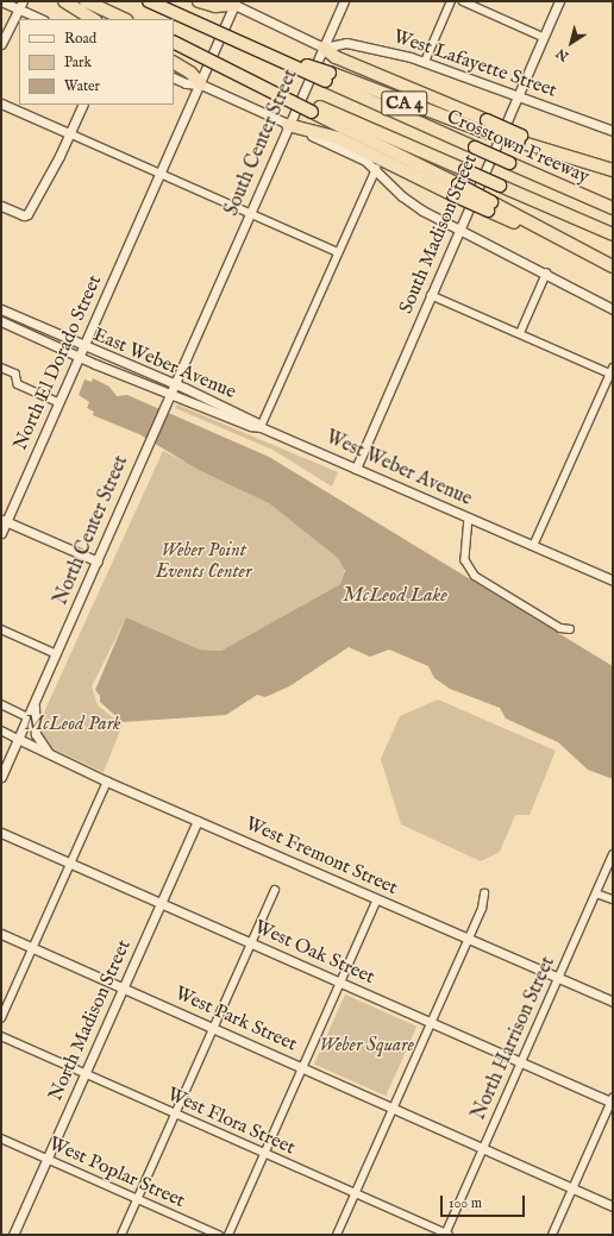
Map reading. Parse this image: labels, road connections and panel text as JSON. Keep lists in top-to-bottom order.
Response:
{
  "streets": {
    "highway": ["CA 4", "Crosstown Freeway"],
    "street": [
      "West Lafayette Street",
      "South Center Street",
      "South Madison Street",
      "North El Dorado Street",
      "East Weber Avenue",
      "West Weber Avenue",
      "North Center Street",
      "West Fremont Street",
      "West Oak Street",
      "West Park Street",
      "North Madison Street",
      "North Harrison Street",
      "West Flora Street",
      "West Poplar Street"
    ]
  },
  "crossings": [
    ["West Lafayette Street", "South Center Street"],
    ["West Lafayette Street", "South Madison Street"],
    ["CA 4", "Crosstown Freeway"],
    ["South Center Street", "North Center Street"],
    ["South Madison Street", "West Weber Avenue"],
    ["North El Dorado Street", "East Weber Avenue"],
    ["East Weber Avenue", "West Weber Avenue"],
    ["East Weber Avenue", "North Center Street"],
    ["West Weber Avenue", "North Center Street"],
    ["North Center Street", "West Fremont Street"],
    ["West Fremont Street", "North Madison Street"],
    ["West Fremont Street", "North Harrison Street"],
    ["West Oak Street", "North Madison Street"],
    ["West Oak Street", "North Harrison Street"],
    ["West Park Street", "North Madison Street"],
    ["West Park Street", "North Harrison Street"],
    ["North Madison Street", "West Flora Street"],
    ["North Madison Street", "West Poplar Street"],
    ["North Harrison Street", "West Flora Street"]
  ],
  "water": ["McLeod Lake"],
  "parks": ["Weber Point Events Center", "McLeod Park", "Weber Square"],
  "legend": ["Road", "Park", "Water"],
  "scale_bar": "100 m",
  "north": "bottom left"
}
